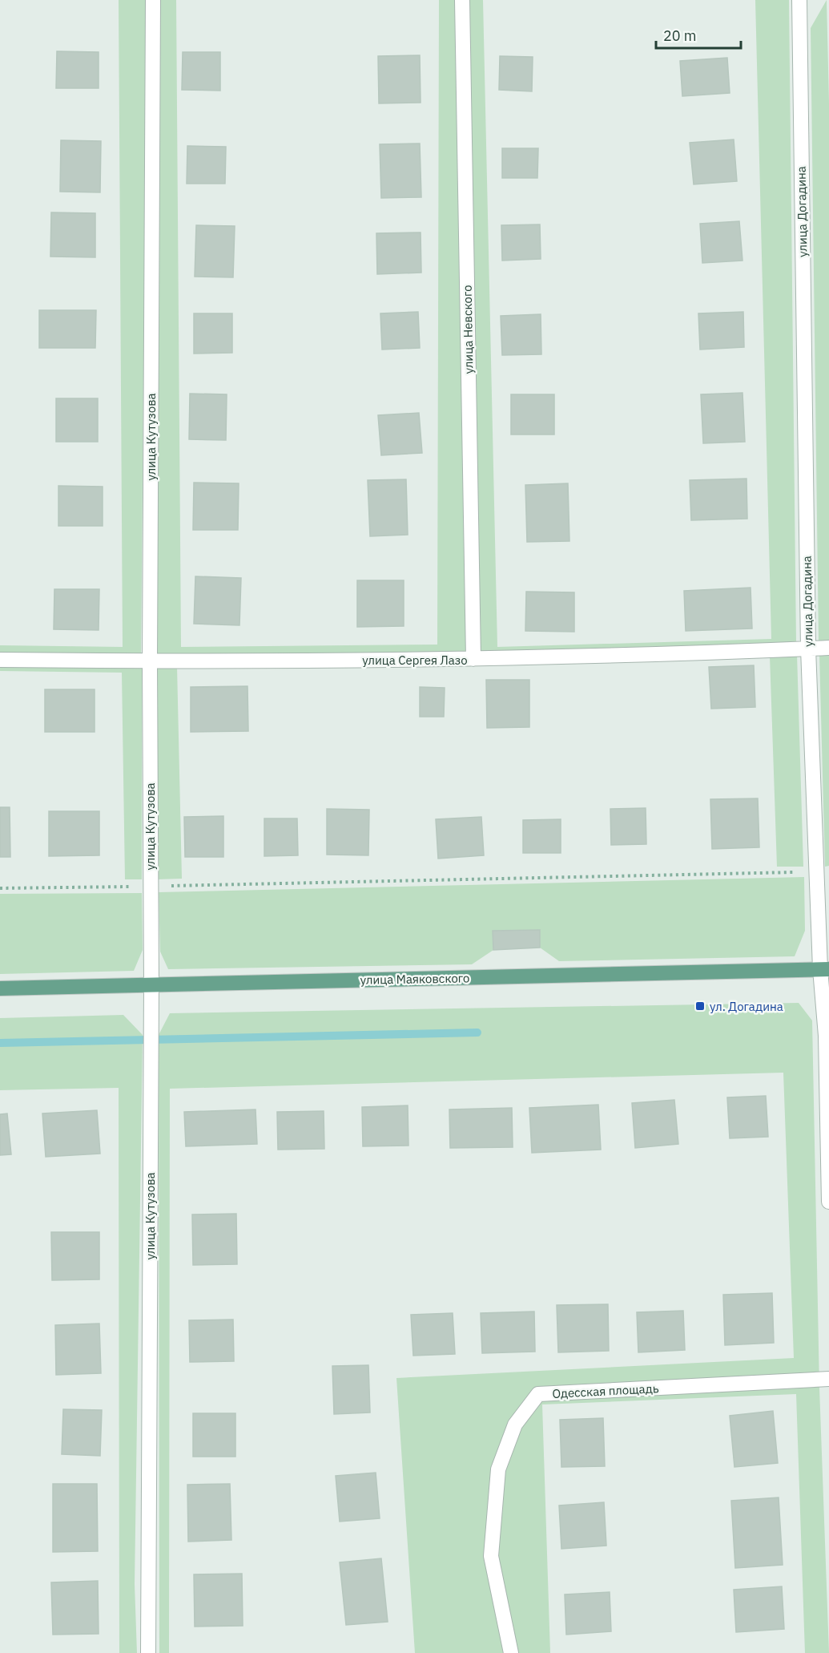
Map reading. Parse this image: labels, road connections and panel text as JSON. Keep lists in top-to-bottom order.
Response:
{
  "streets": {
    "main road": ["улица Маяковского"],
    "street": [
      "улица Догадина",
      "улица Невского",
      "улица Кутузова",
      "улица Сергея Лазо",
      "Одесская площадь"
    ]
  },
  "crossings": [
    ["улица Догадина", "улица Сергея Лазо"],
    ["улица Догадина", "улица Маяковского"],
    ["улица Невского", "улица Сергея Лазо"],
    ["улица Кутузова", "улица Сергея Лазо"],
    ["улица Кутузова", "улица Маяковского"]
  ],
  "places": {
    "transit": ["ул. Догадина"]
  },
  "scale_bar": "20 m"
}
